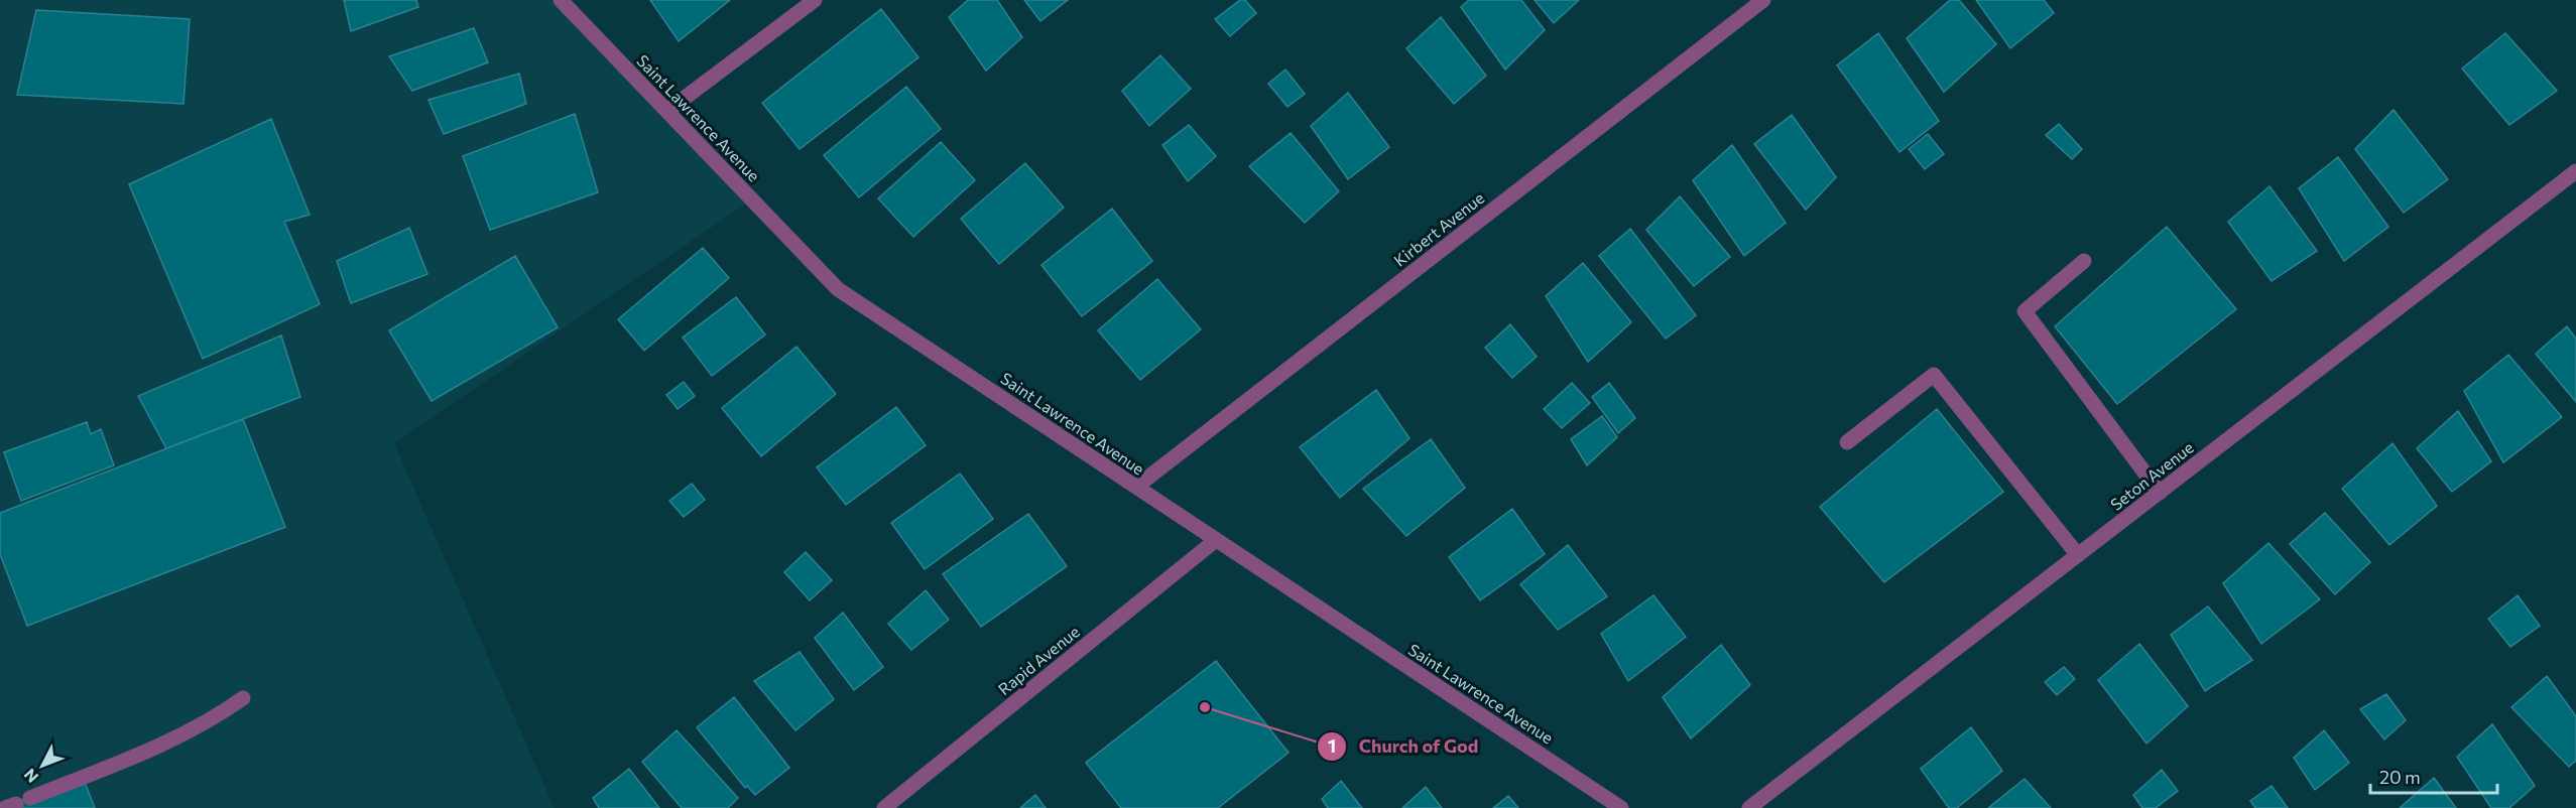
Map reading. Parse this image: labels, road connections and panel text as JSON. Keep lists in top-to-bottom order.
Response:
{
  "streets": {
    "street": [
      "Saint Lawrence Avenue",
      "Kirbert Avenue",
      "Seton Avenue",
      "Rapid Avenue"
    ]
  },
  "crossings": [
    ["Saint Lawrence Avenue", "Kirbert Avenue"],
    ["Saint Lawrence Avenue", "Rapid Avenue"]
  ],
  "places": ["Church of God"],
  "scale_bar": "20 m",
  "north": "bottom left"
}
